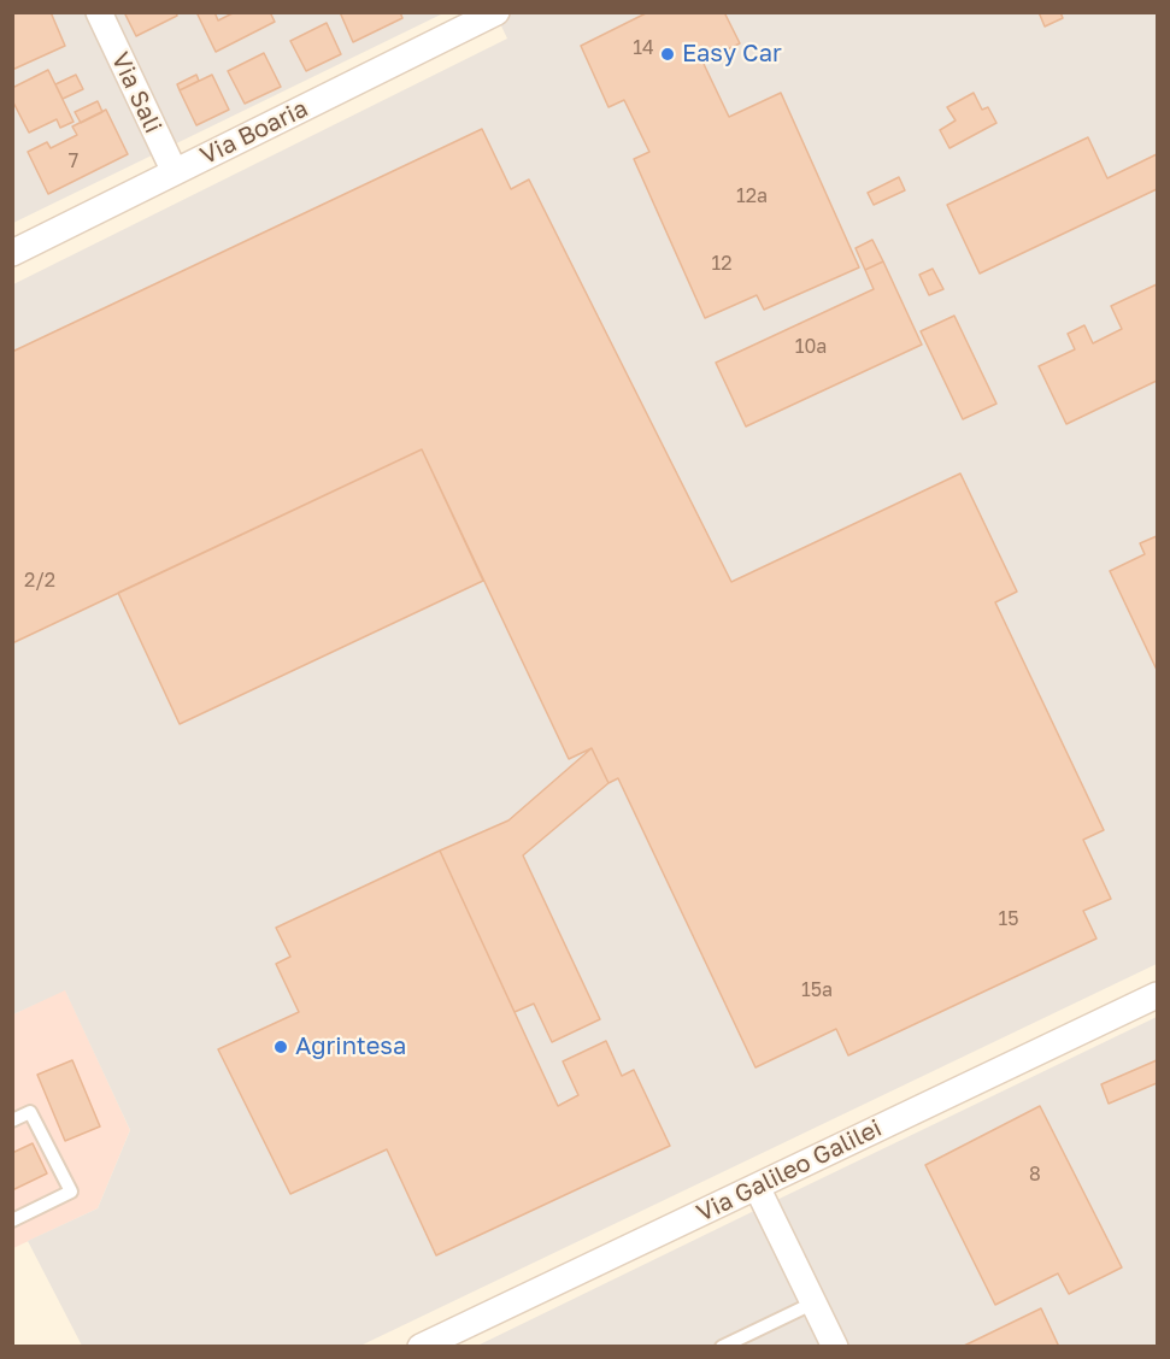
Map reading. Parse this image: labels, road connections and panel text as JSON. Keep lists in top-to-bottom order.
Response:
{
  "streets": {
    "street": ["Via Sali", "Via Boaria", "Via Galileo Galilei"]
  },
  "crossings": [
    ["Via Sali", "Via Boaria"]
  ],
  "places": ["Easy Car", "Agrintesa"],
  "house_numbers": [
    "14",
    "7",
    "12a",
    "12",
    "10a",
    "2/2",
    "15",
    "15a",
    "8"
  ]
}
